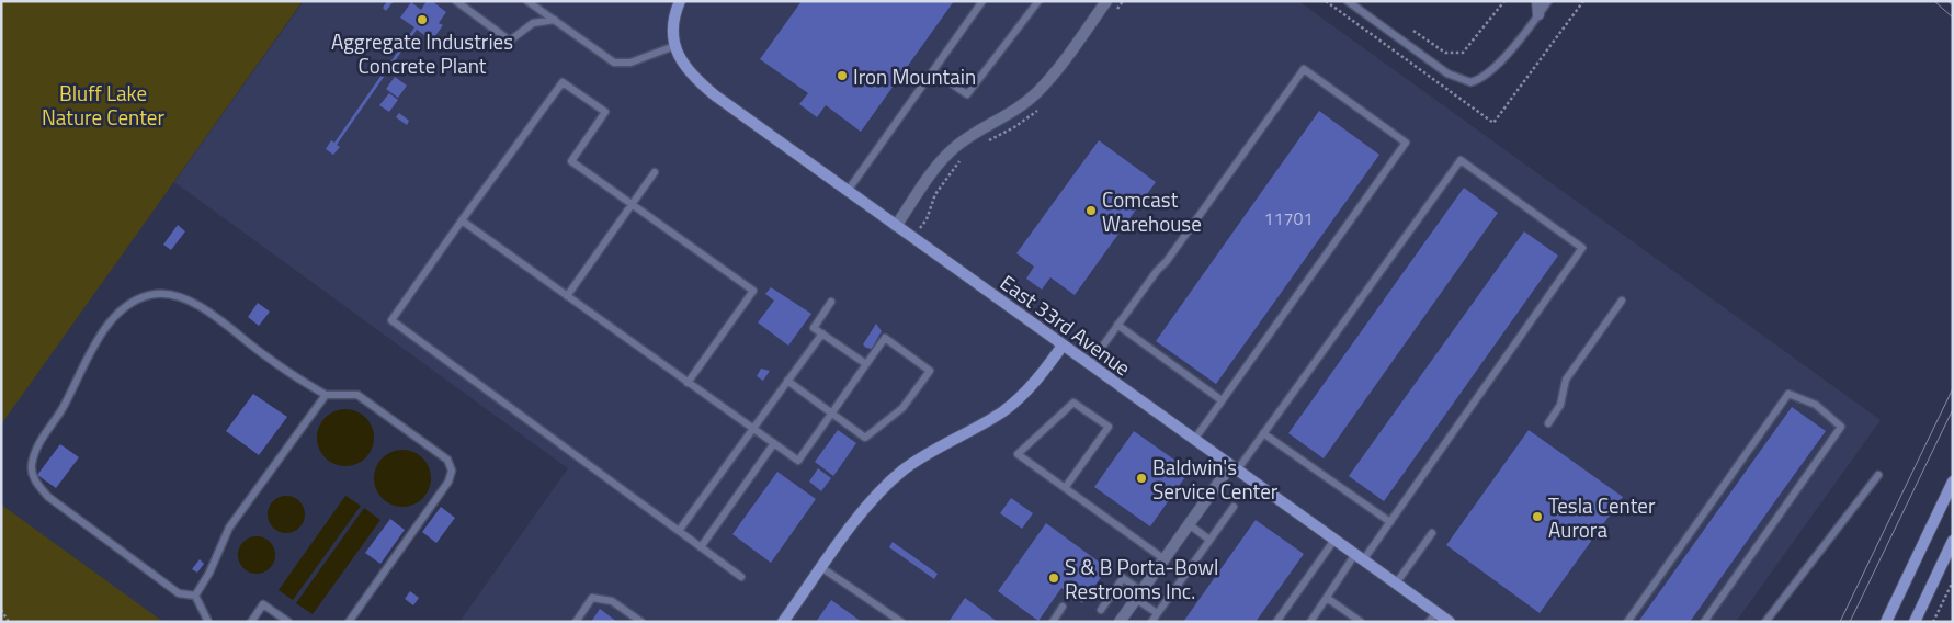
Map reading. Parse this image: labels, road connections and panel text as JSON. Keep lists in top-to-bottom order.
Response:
{
  "streets": {
    "street": ["East 33rd Avenue"]
  },
  "parks": ["Bluff Lake Nature Center"],
  "places": [
    "Aggregate Industries Concrete Plant",
    "Iron Mountain",
    "Comcast Warehouse",
    "Baldwin's Service Center",
    "Tesla Center Aurora",
    "S & B Porta-Bowl Restrooms Inc."
  ],
  "house_numbers": ["11701"]
}
